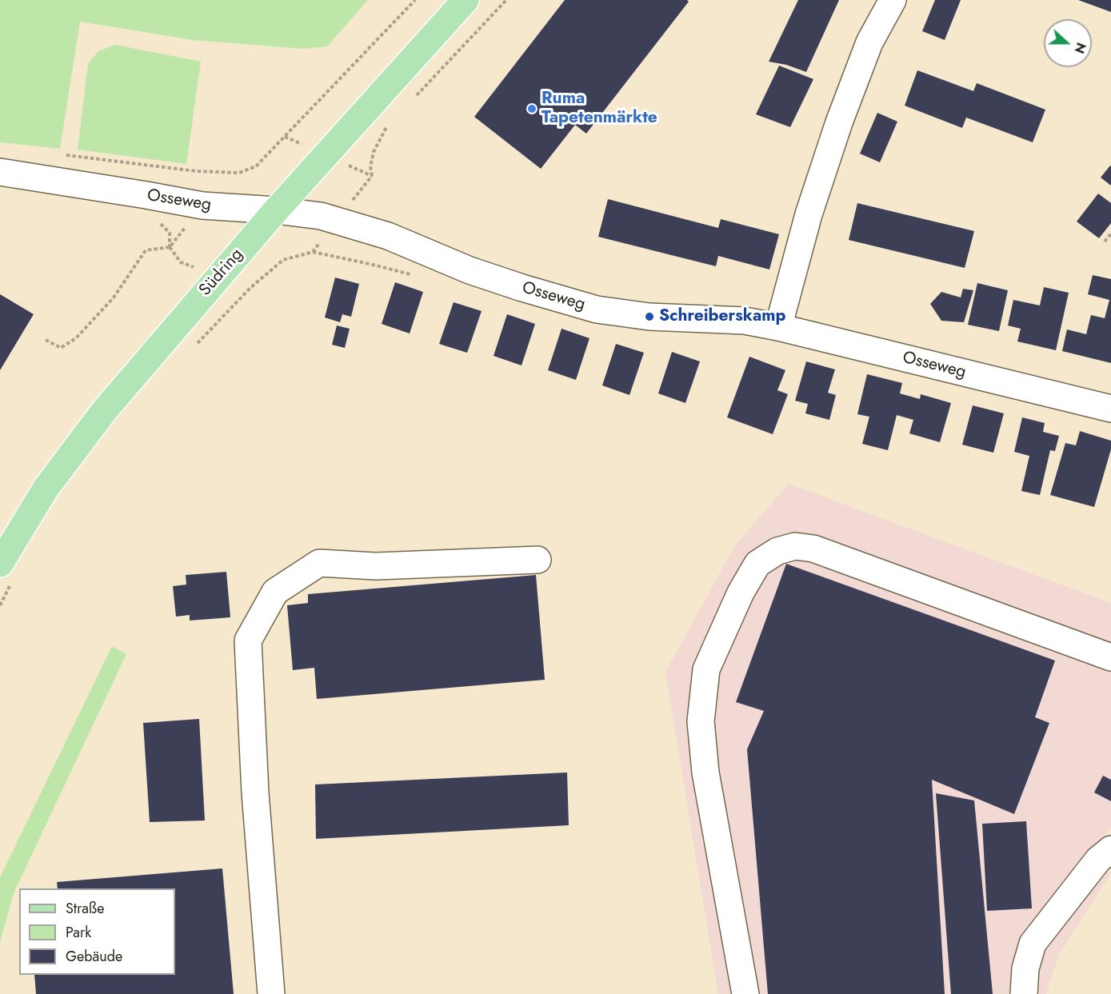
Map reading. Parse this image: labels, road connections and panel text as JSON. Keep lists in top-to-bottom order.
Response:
{
  "streets": {
    "main road": ["Südring"],
    "street": ["Osseweg"]
  },
  "crossings": [
    ["Osseweg", "Südring"]
  ],
  "places": ["Ruma Tapetenmärkte", "Schreiberskamp"],
  "legend": ["Straße", "Park", "Gebäude"],
  "north": "right"
}
